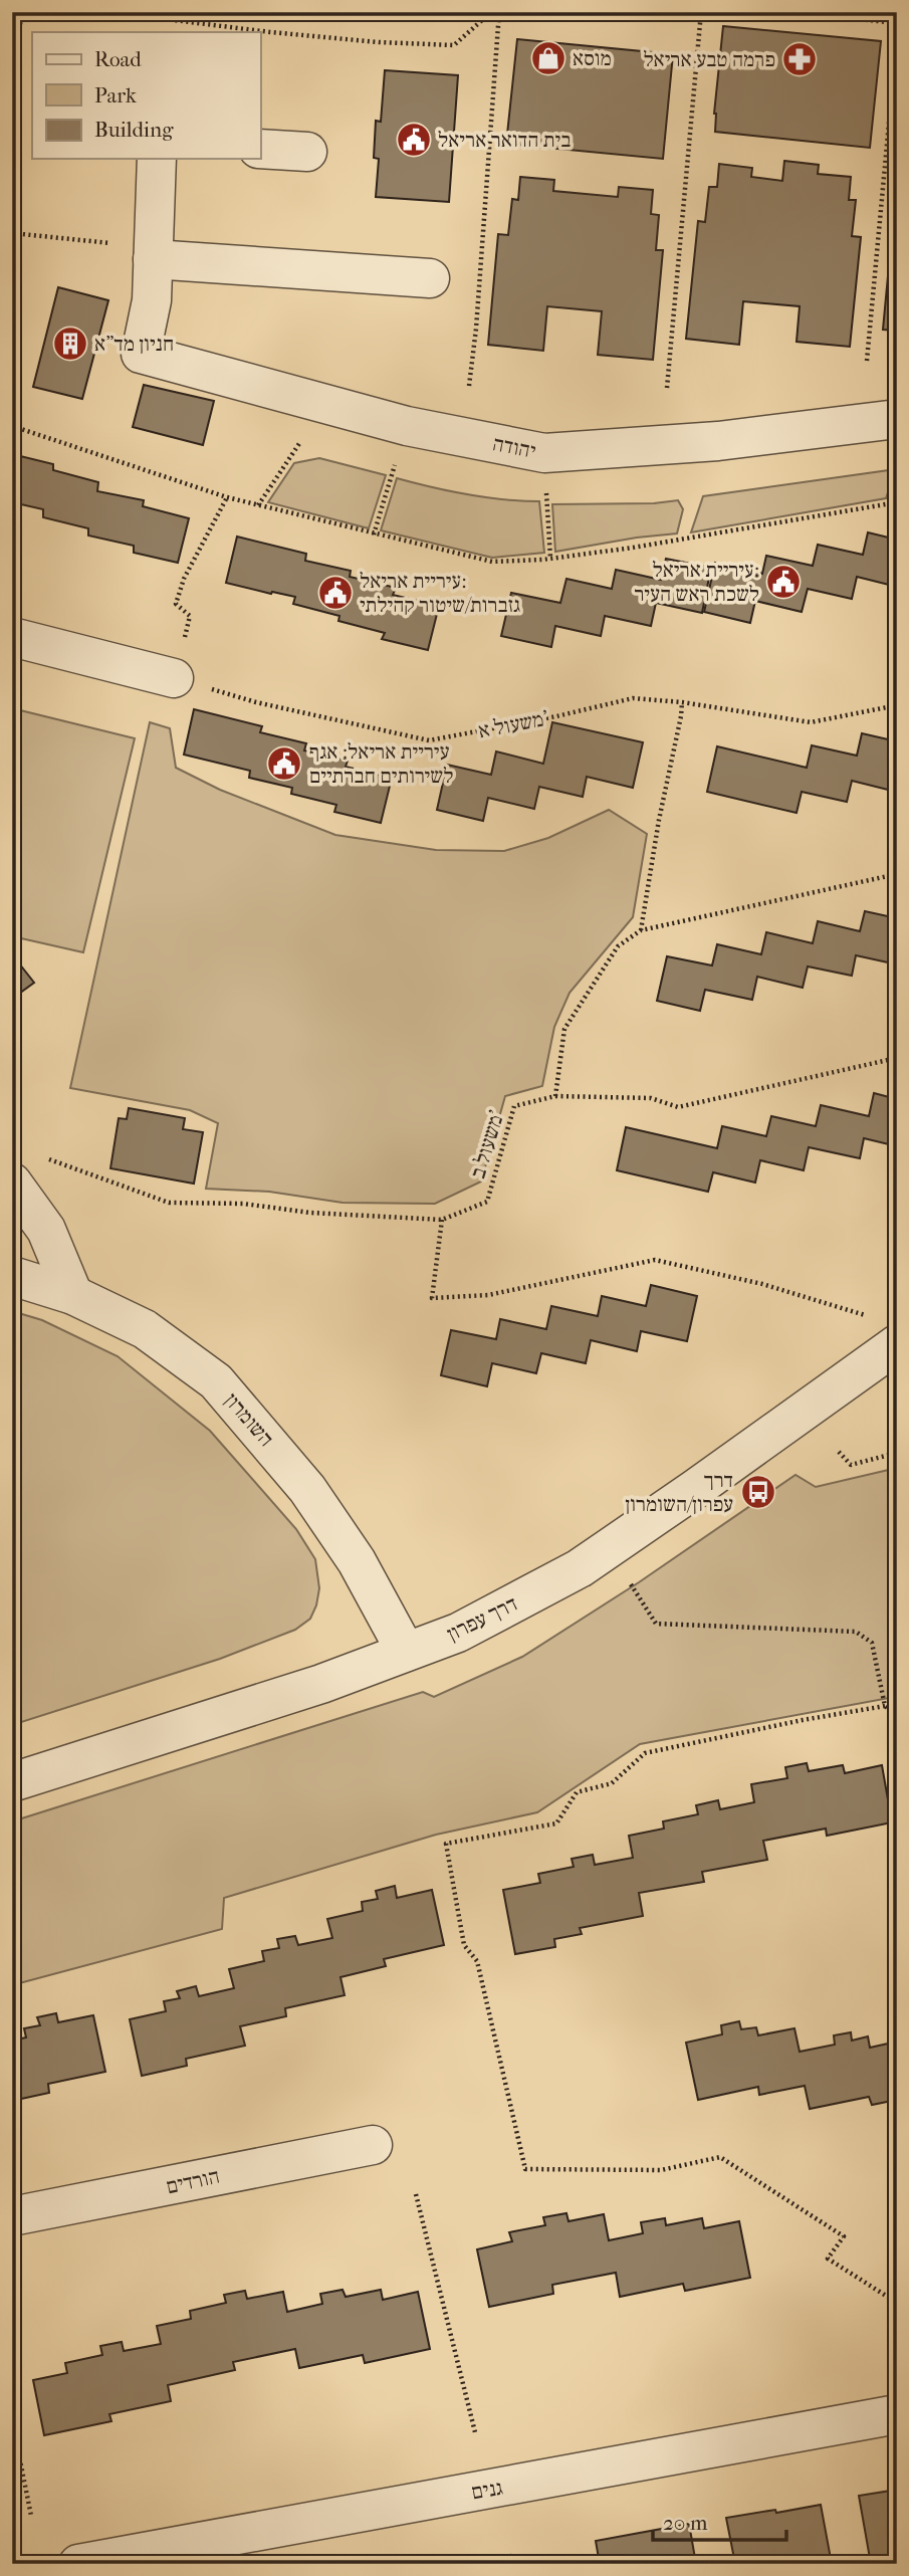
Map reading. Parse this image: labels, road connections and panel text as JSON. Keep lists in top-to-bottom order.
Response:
{
  "streets": {
    "street": [
      "יהודה",
      "השומרון",
      "דרך עפרון",
      "הורדים",
      "גנים"
    ],
    "path": ["משעול א'", "משעול ב'"]
  },
  "crossings": [
    ["השומרון", "דרך עפרון"]
  ],
  "places": {
    "shop": ["מוסא"],
    "pharmacy": ["פרמה טבע אריאל"],
    "public building": [
      "בית הדואר אריאל",
      "עיריית אריאל: לשכת ראש העיר",
      "עיריית אריאל: גזברות/שיטור קהילתי",
      "עיריית אריאל: אגף לשירותים חברתיים"
    ],
    "building": ["חניון מד\"א"],
    "bus stop": ["דרך עפרון/השומרון"]
  },
  "legend": ["Road", "Park", "Building"],
  "scale_bar": "20 m"
}
